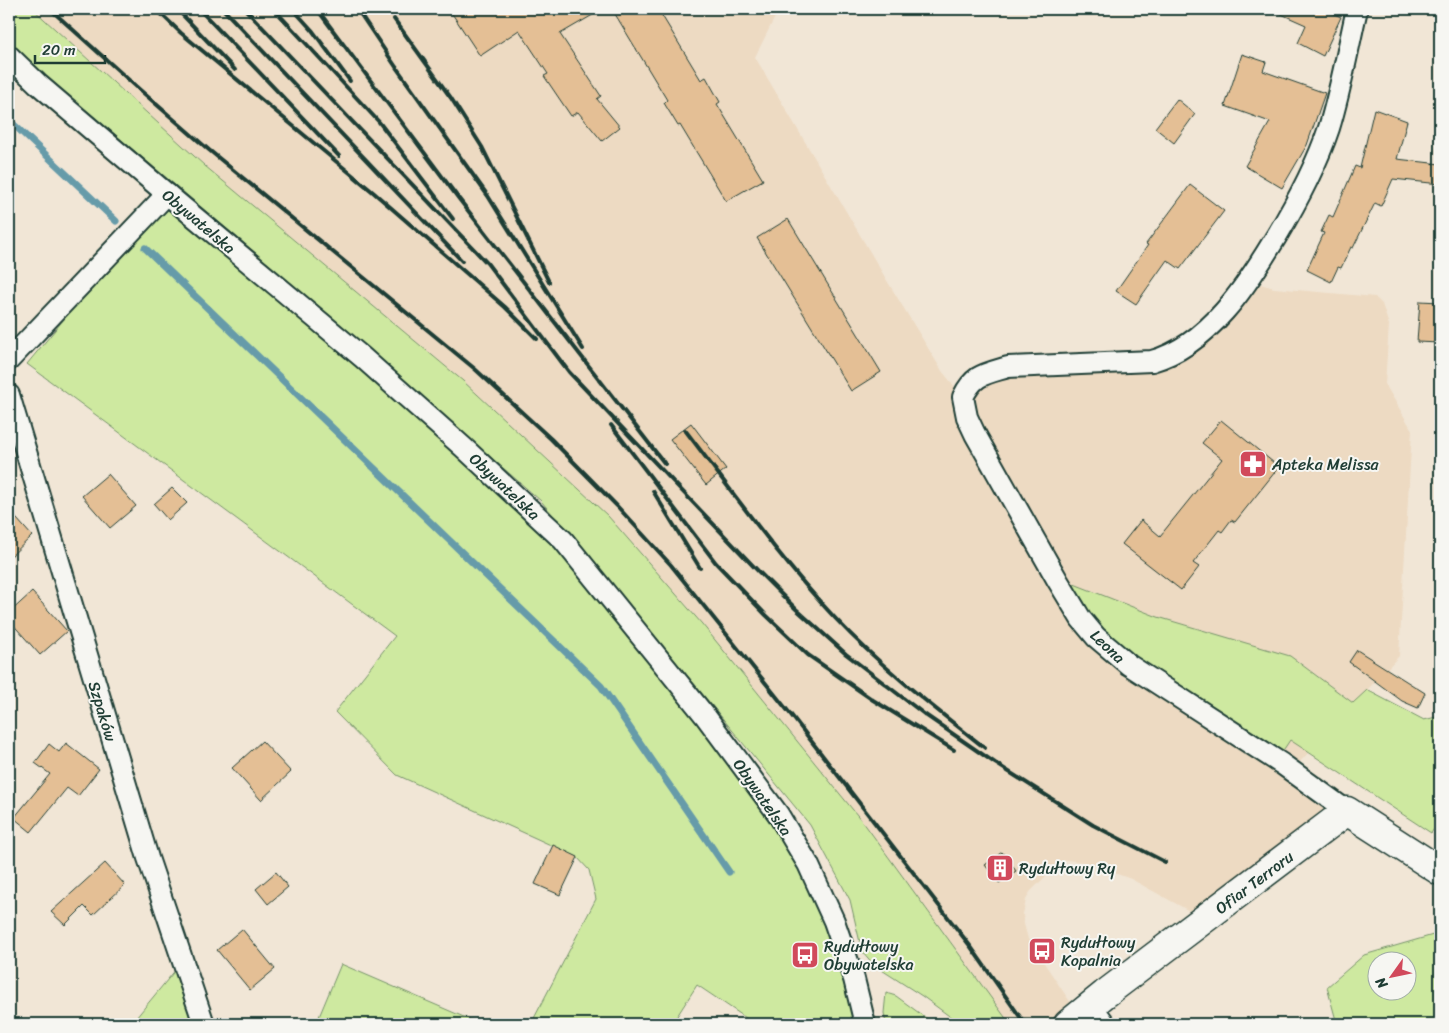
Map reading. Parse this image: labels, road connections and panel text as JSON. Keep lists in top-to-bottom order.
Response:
{
  "streets": {
    "street": [
      "Obywatelska",
      "Leona",
      "Szpaków",
      "Ofiar Terroru"
    ]
  },
  "crossings": [
    ["Leona", "Ofiar Terroru"]
  ],
  "places": {
    "pharmacy": ["Apteka Melissa"],
    "building": ["Rydułtowy Ry"],
    "bus stop": ["Rydułtowy Kopalnia", "Rydułtowy Obywatelska"]
  },
  "scale_bar": "20 m",
  "north": "bottom left"
}
